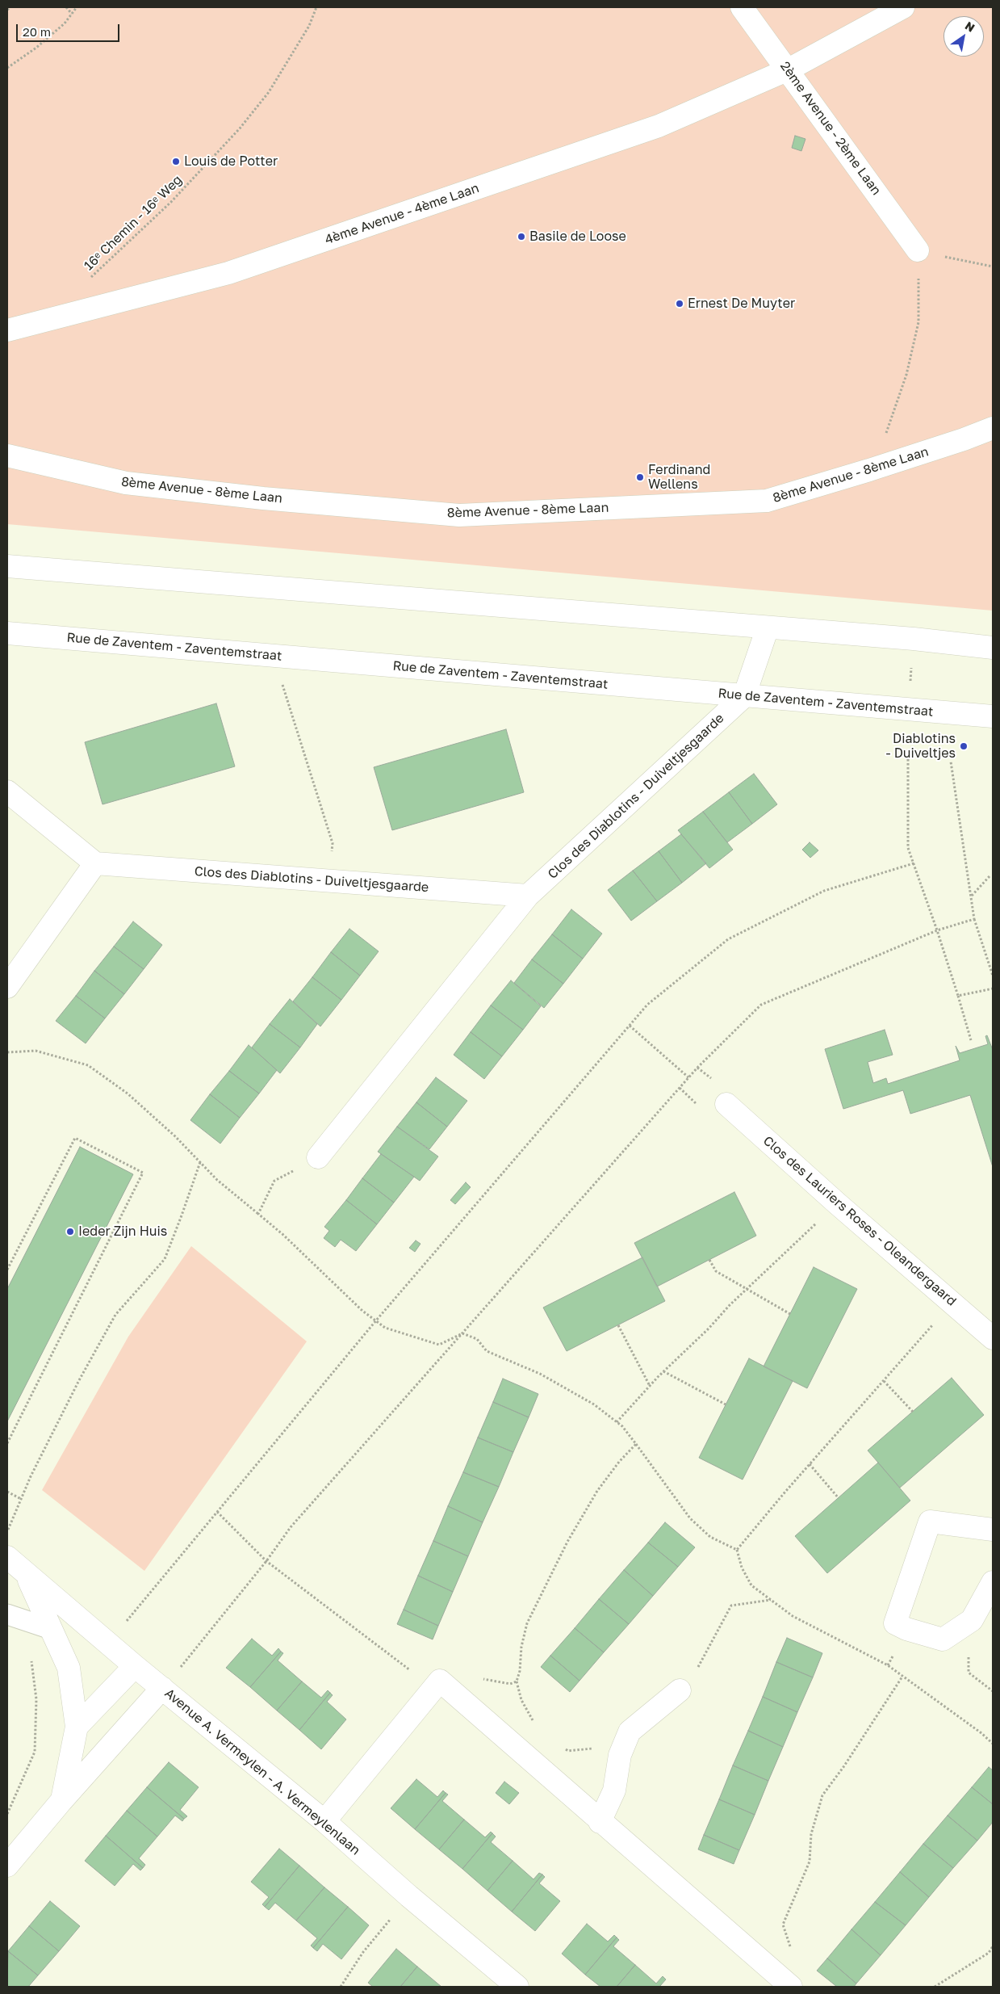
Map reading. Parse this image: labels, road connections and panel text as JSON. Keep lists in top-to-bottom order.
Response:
{
  "streets": {
    "street": [
      "2ème Avenue - 2ème Laan",
      "4ème Avenue - 4ème Laan",
      "8ème Avenue - 8ème Laan",
      "Rue de Zaventem - Zaventemstraat",
      "Clos des Diablotins - Duiveltjesgaarde",
      "Clos des Lauriers Roses - Oleandergaard",
      "Avenue A. Vermeylen - A. Vermeylenlaan"
    ],
    "path": ["16ᵉ Chemin - 16ᵉ Weg"]
  },
  "crossings": [
    ["2ème Avenue - 2ème Laan", "4ème Avenue - 4ème Laan"],
    ["Rue de Zaventem - Zaventemstraat", "Clos des Diablotins - Duiveltjesgaarde"]
  ],
  "places": [
    "Louis de Potter",
    "Basile de Loose",
    "Ernest De Muyter",
    "Ferdinand Wellens",
    "Diablotins - Duiveltjes",
    "Ieder Zijn Huis"
  ],
  "scale_bar": "20 m",
  "north": "top right"
}
